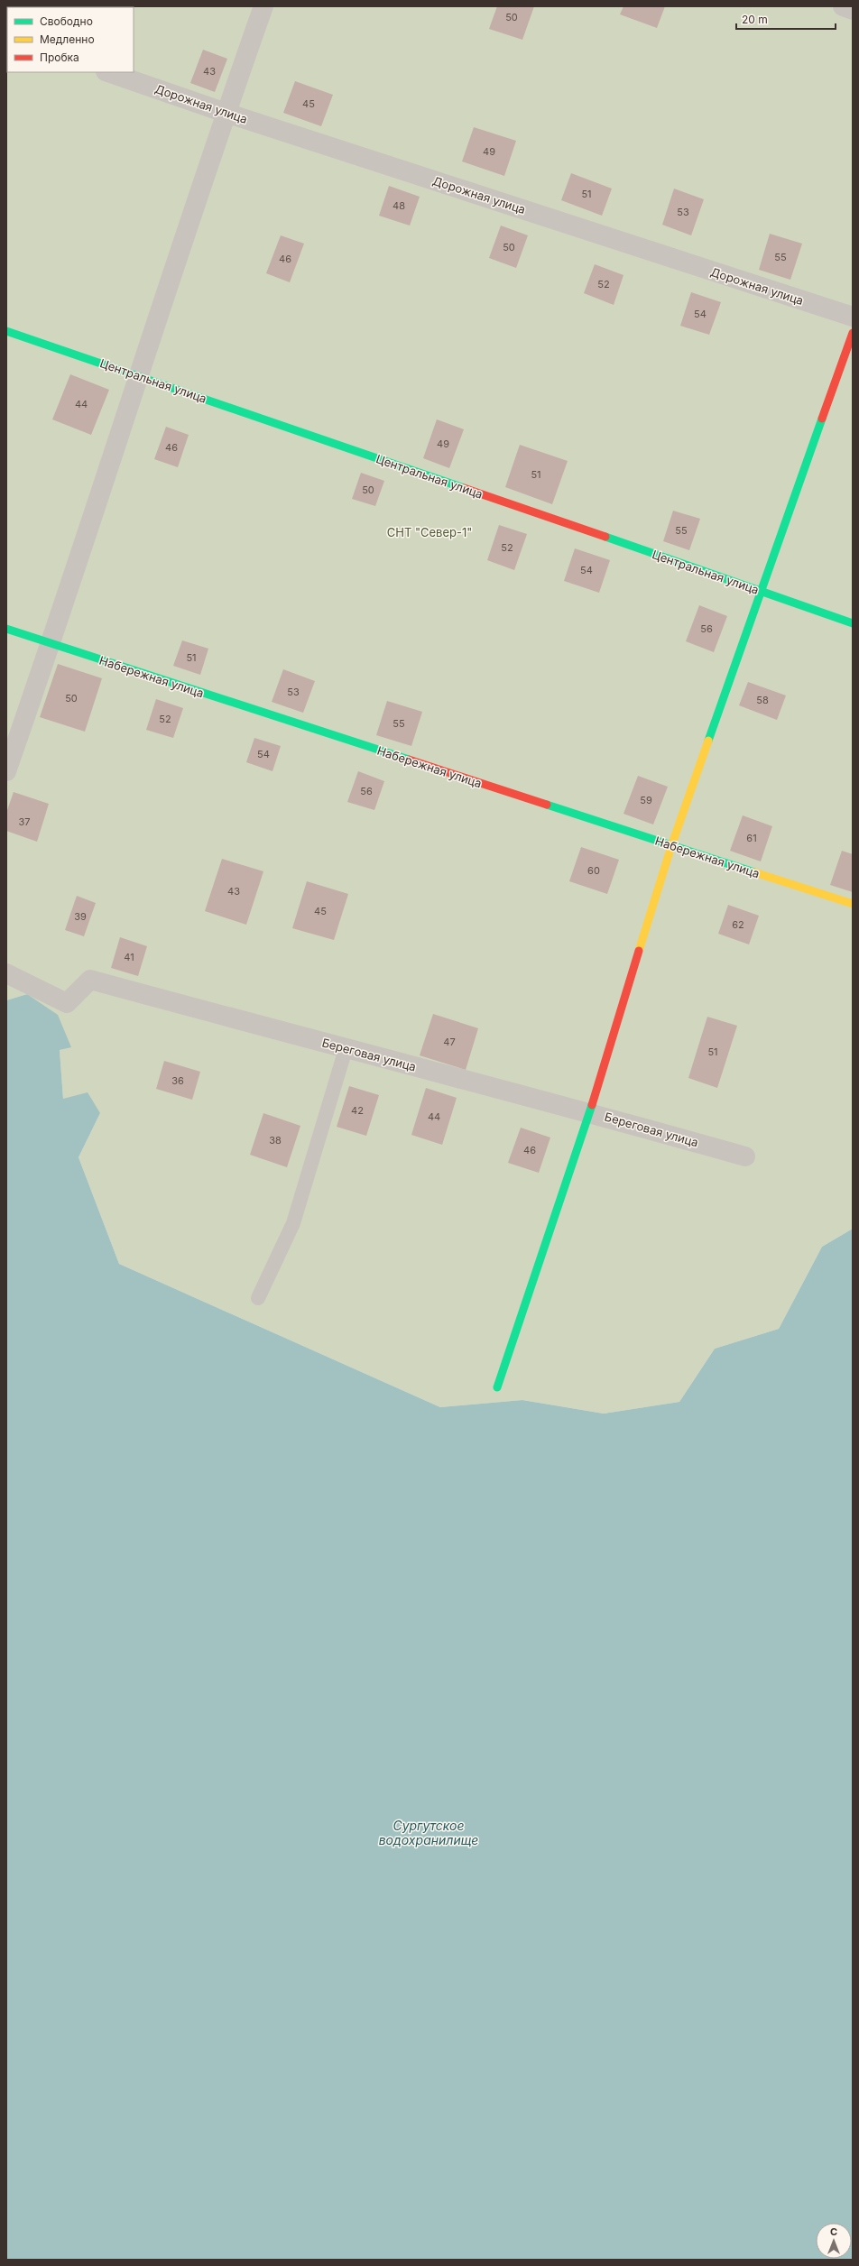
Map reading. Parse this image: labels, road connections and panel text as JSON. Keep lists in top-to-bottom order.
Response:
{
  "streets": {
    "street": [
      "Дорожная улица",
      "Центральная улица",
      "Набережная улица",
      "Береговая улица"
    ]
  },
  "water": ["Сургутское водохранилище"],
  "parks": ["СНТ \"Север-1\""],
  "house_numbers": [
    "50",
    "43",
    "45",
    "49",
    "51",
    "48",
    "53",
    "50",
    "55",
    "46",
    "52",
    "54",
    "44",
    "49",
    "46",
    "51",
    "50",
    "55",
    "52",
    "54",
    "56",
    "51",
    "53",
    "50",
    "58",
    "52",
    "55",
    "54",
    "56",
    "59",
    "37",
    "61",
    "60",
    "43",
    "45",
    "39",
    "62",
    "41",
    "47",
    "51",
    "36",
    "42",
    "44",
    "38",
    "46"
  ],
  "legend": ["Свободно", "Медленно", "Пробка"],
  "scale_bar": "20 m",
  "north": "top"
}
